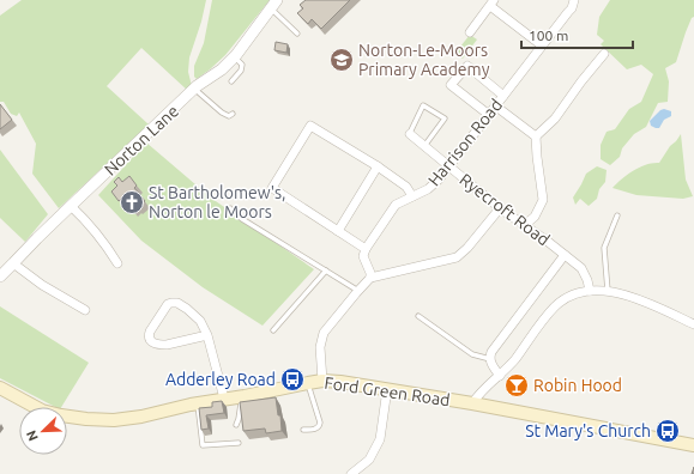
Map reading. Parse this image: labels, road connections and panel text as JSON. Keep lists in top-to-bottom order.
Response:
{
  "streets": {
    "main road": ["Ford Green Road"],
    "street": ["Norton Lane", "Harrison Road", "Ryecroft Road"]
  },
  "crossings": [
    ["Harrison Road", "Ryecroft Road"]
  ],
  "places": {
    "school or university": ["Norton-Le-Moors Primary Academy"],
    "church": ["St Bartholomew's, Norton le Moors"],
    "bus stop": ["Adderley Road", "St Mary's Church"],
    "bar": ["Robin Hood"]
  },
  "scale_bar": "100 m",
  "north": "bottom left"
}
